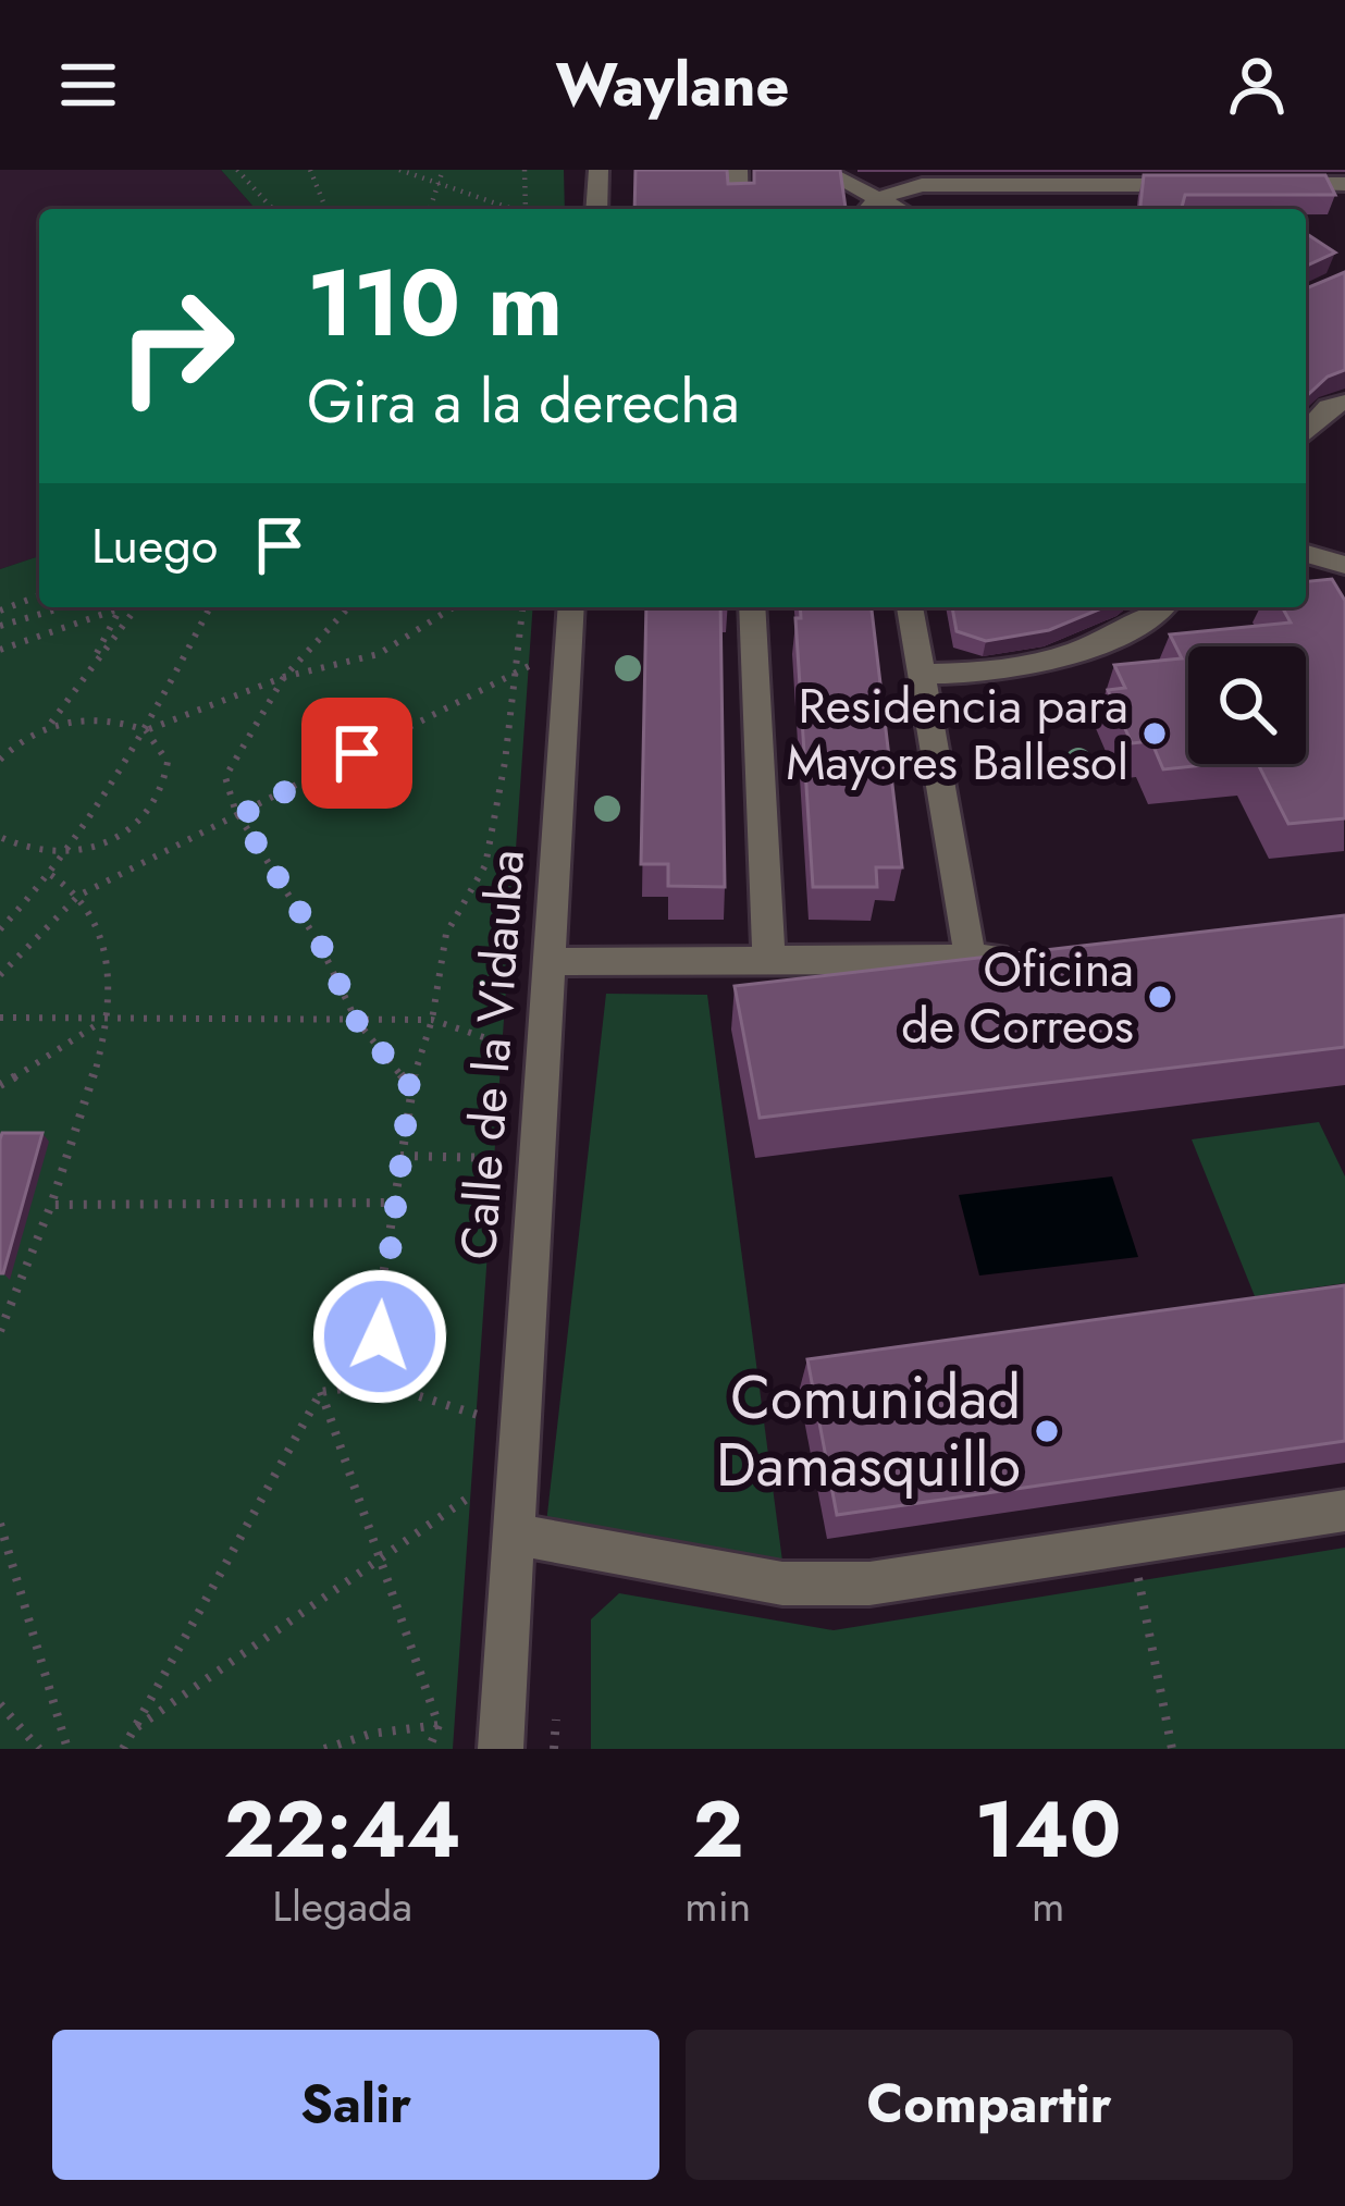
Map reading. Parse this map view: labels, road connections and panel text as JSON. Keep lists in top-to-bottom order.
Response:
{
  "streets": {
    "street": ["Calle de la Vidauba"]
  },
  "places": ["Residencia para Mayores Ballesol", "Oficina de Correos", "Comunidad Damasquillo"],
  "page": {
    "header": "Waylane",
    "turn": ["110 m", "Gira a la derecha"],
    "then": "Luego",
    "eta": [
      "22:44",
      "Llegada",
      "2",
      "min",
      "140",
      "m"
    ],
    "buttons": ["Salir", "Compartir"]
  }
}
